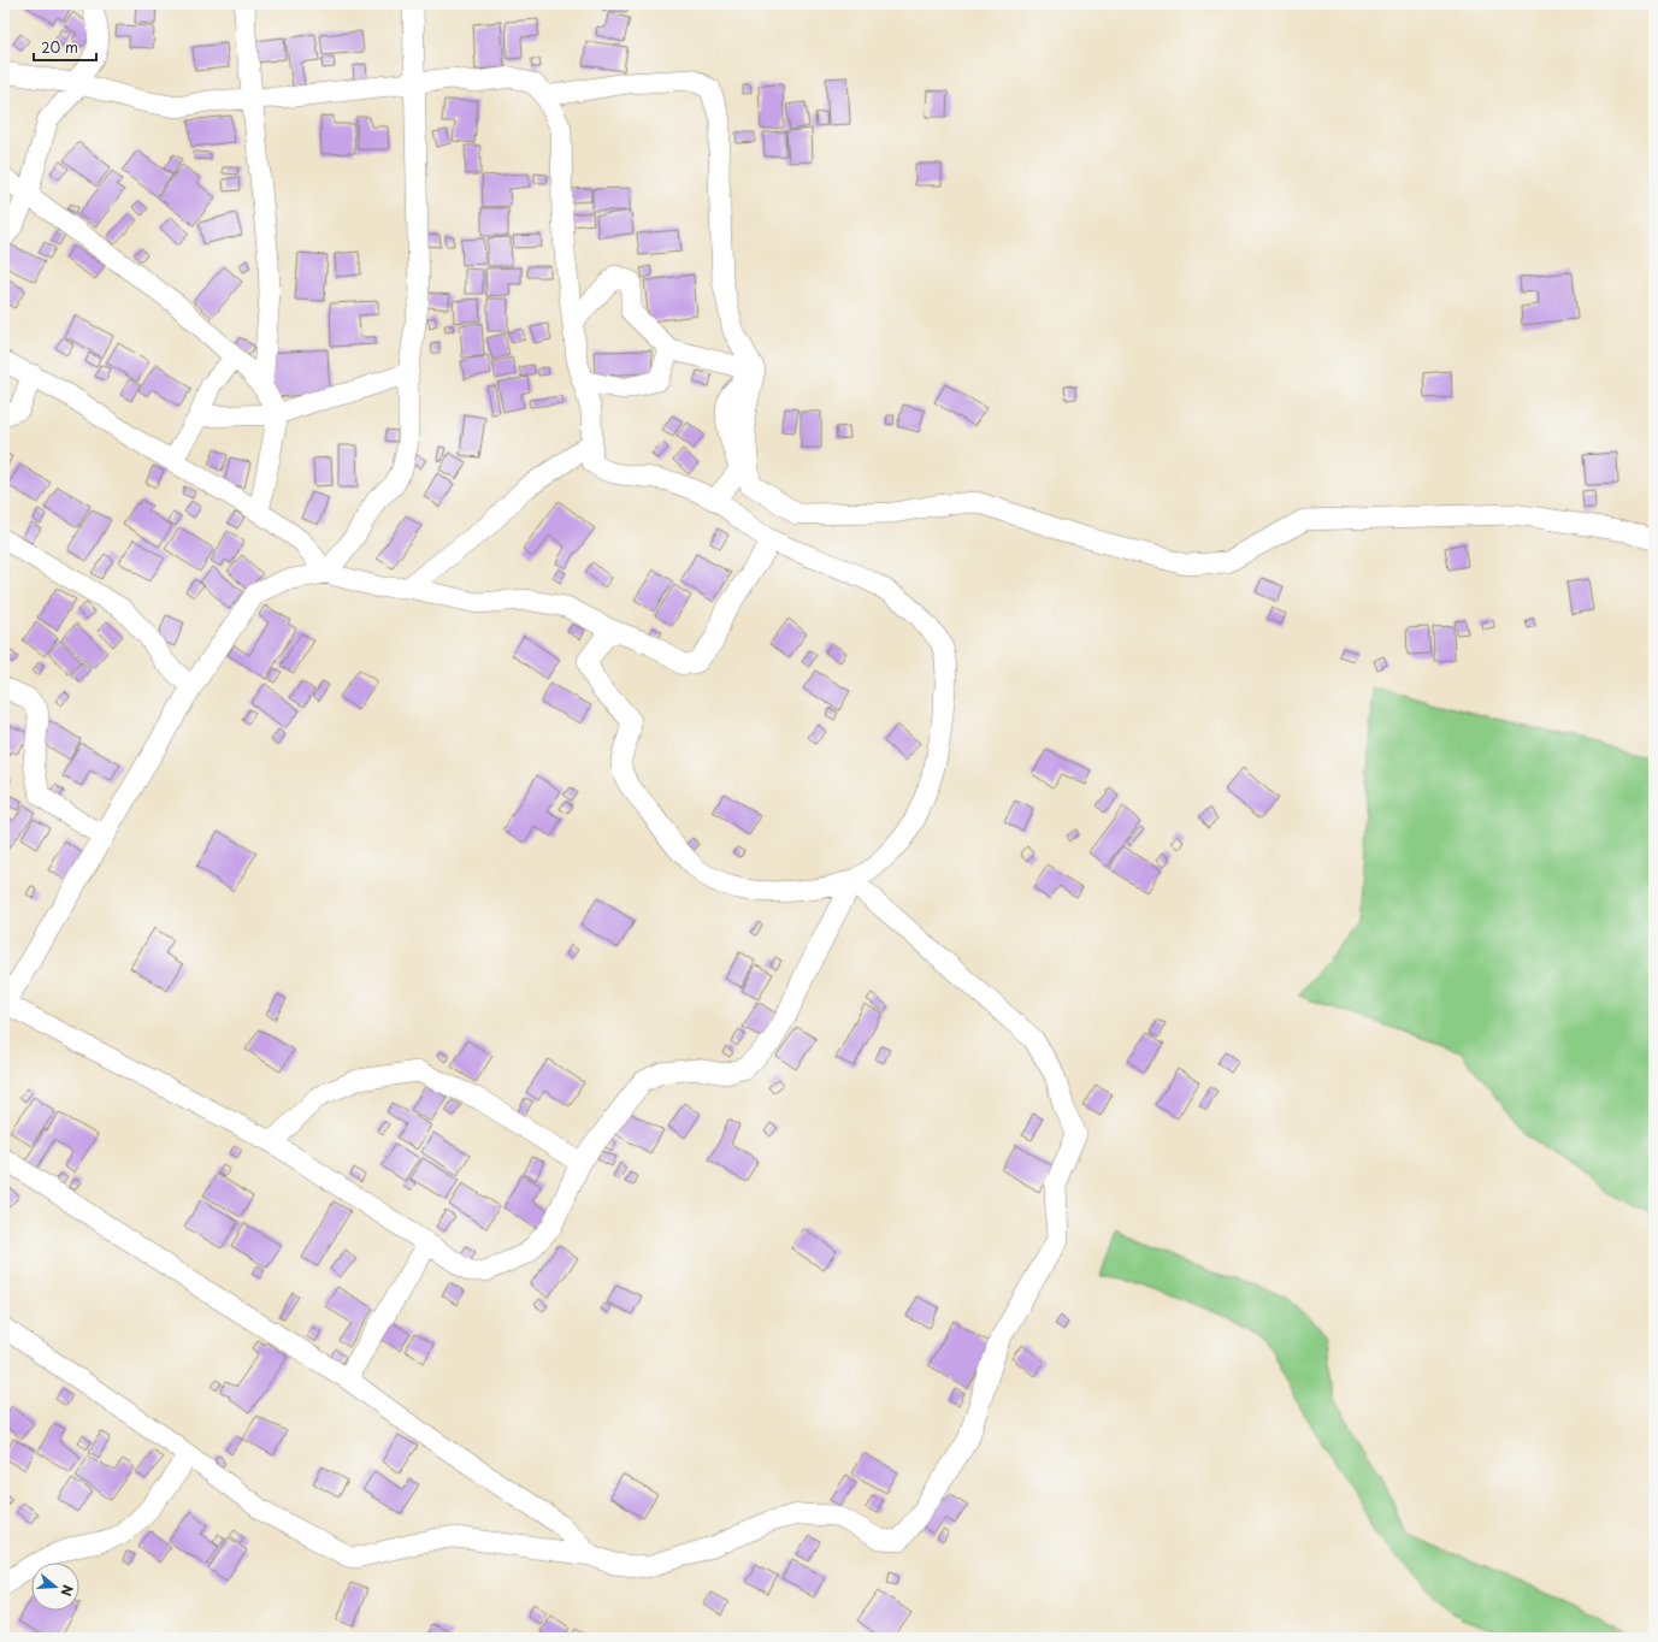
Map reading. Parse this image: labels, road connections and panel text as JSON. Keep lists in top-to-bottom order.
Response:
{
  "scale_bar": "20 m",
  "north": "right"
}
